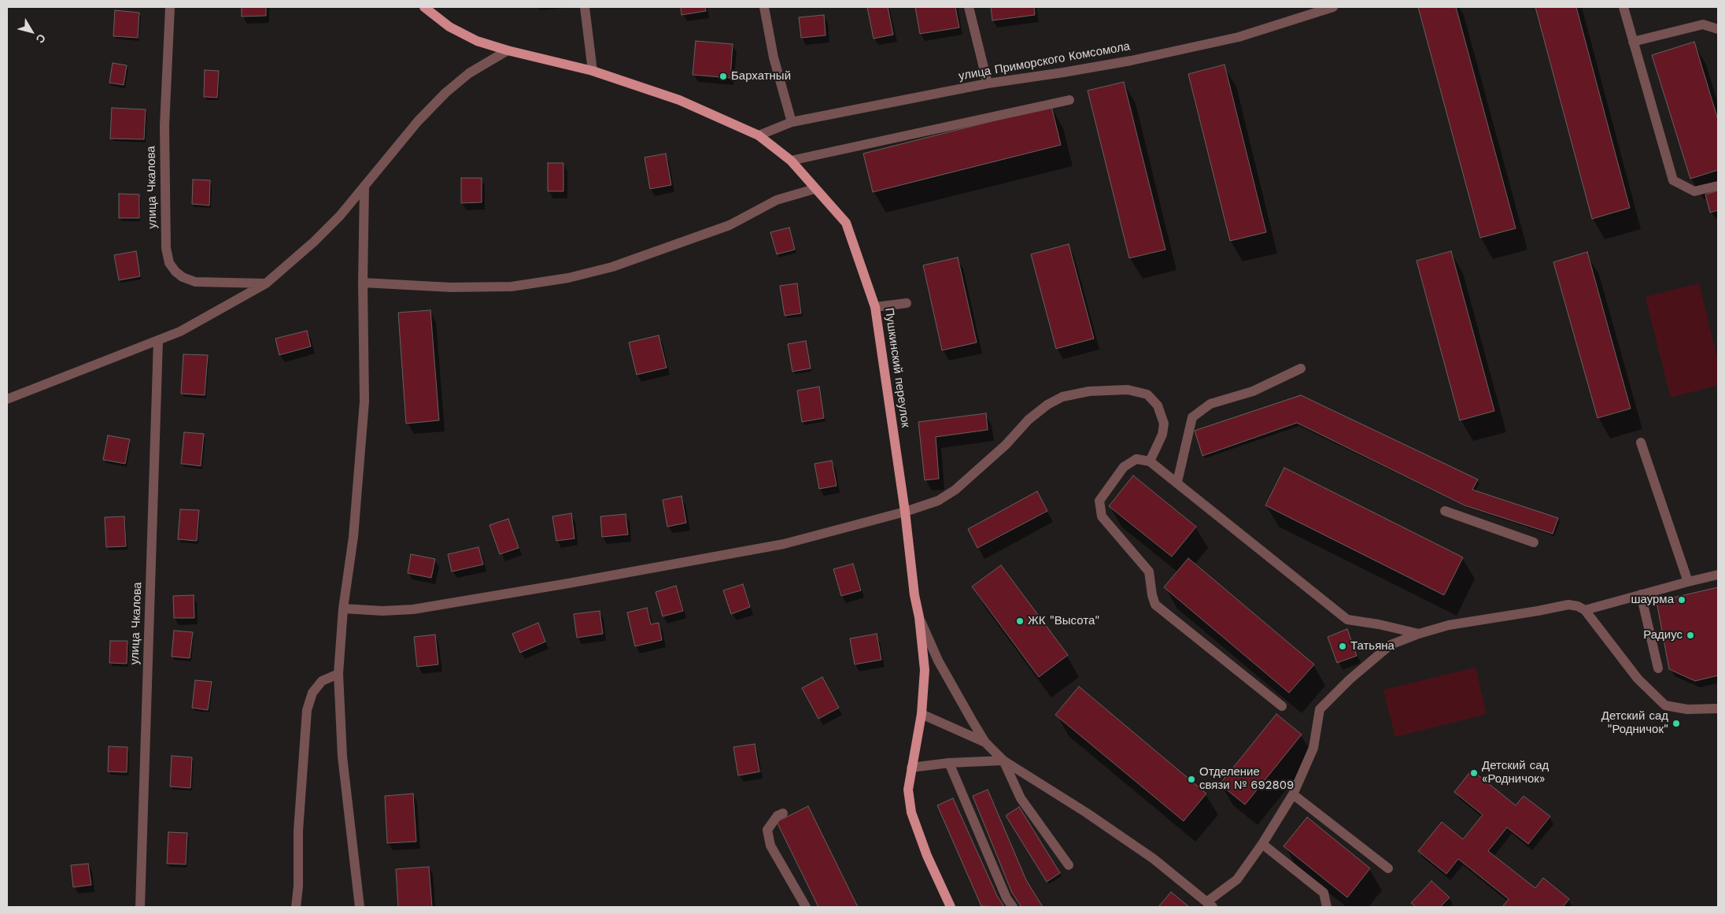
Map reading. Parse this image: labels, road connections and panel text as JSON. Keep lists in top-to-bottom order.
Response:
{
  "streets": {
    "main road": ["Пушкинский переулок"],
    "street": ["улица Приморского Комсомола", "улица Чкалова"]
  },
  "crossings": [
    ["улица Приморского Комсомола", "Пушкинский переулок"]
  ],
  "places": [
    "Бархатный",
    "шаурма",
    "ЖК \"Высота\"",
    "Радиус",
    "Татьяна",
    "Детский сад \"Родничок\"",
    "Детский сад «Родничок»",
    "Отделение связи № 692809"
  ],
  "north": "bottom right"
}
